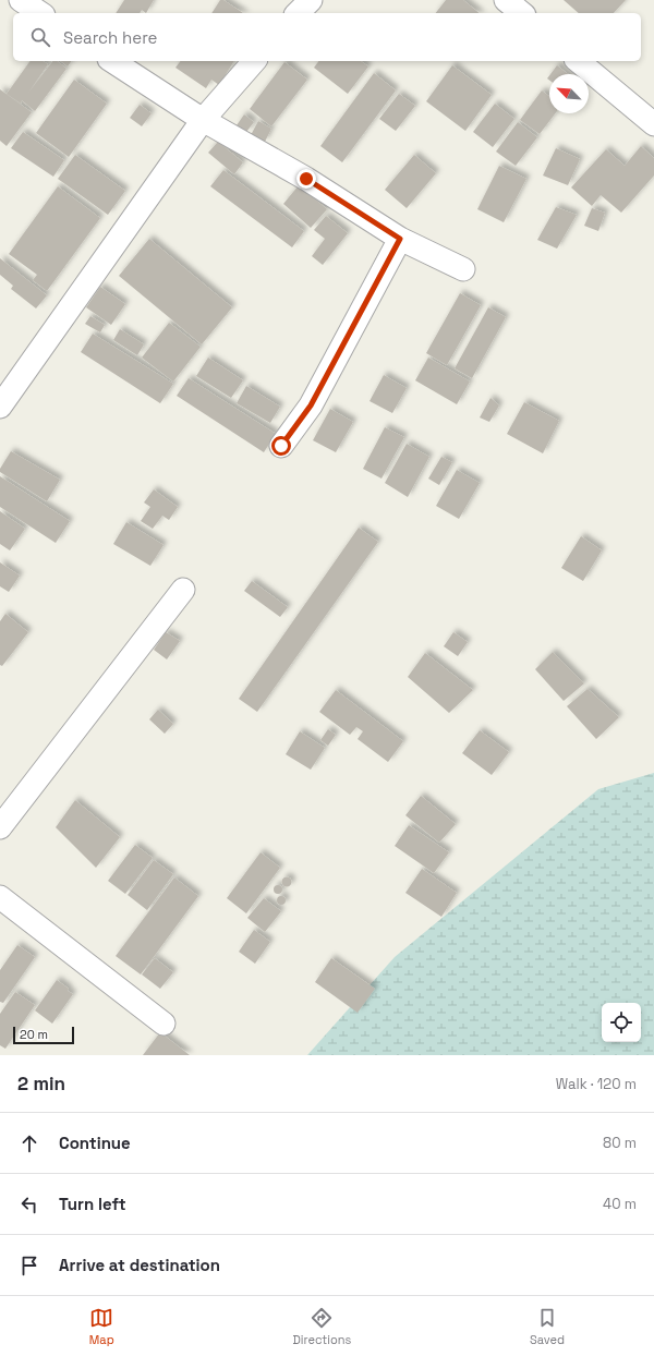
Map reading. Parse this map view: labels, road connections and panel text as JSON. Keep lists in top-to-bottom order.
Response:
{
  "scale_bar": "20 m",
  "north": "top left",
  "page": {
    "search": "Search here",
    "scale": "20 m",
    "heading": ["2 min", "Walk · 120 m"],
    "list": [
      ["Continue", "80 m"],
      ["Turn left", "40 m"],
      "Arrive at destination"
    ],
    "nav": ["Map", "Directions", "Saved"]
  }
}
